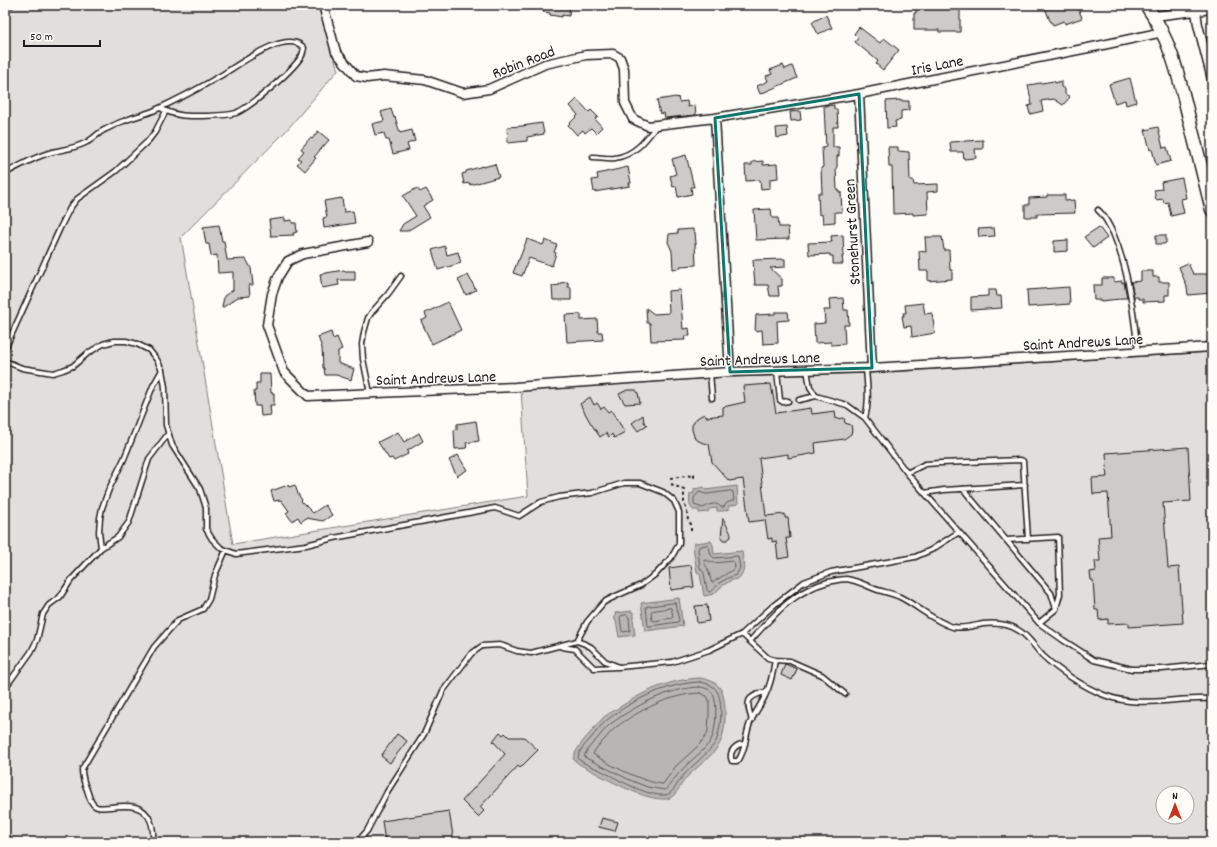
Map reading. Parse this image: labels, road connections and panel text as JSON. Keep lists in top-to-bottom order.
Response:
{
  "streets": {
    "street": [
      "Robin Road",
      "Iris Lane",
      "Stonehurst Green",
      "Saint Andrews Lane"
    ]
  },
  "crossings": [
    ["Robin Road", "Iris Lane"],
    ["Iris Lane", "Stonehurst Green"],
    ["Stonehurst Green", "Saint Andrews Lane"]
  ],
  "scale_bar": "50 m",
  "north": "top"
}
